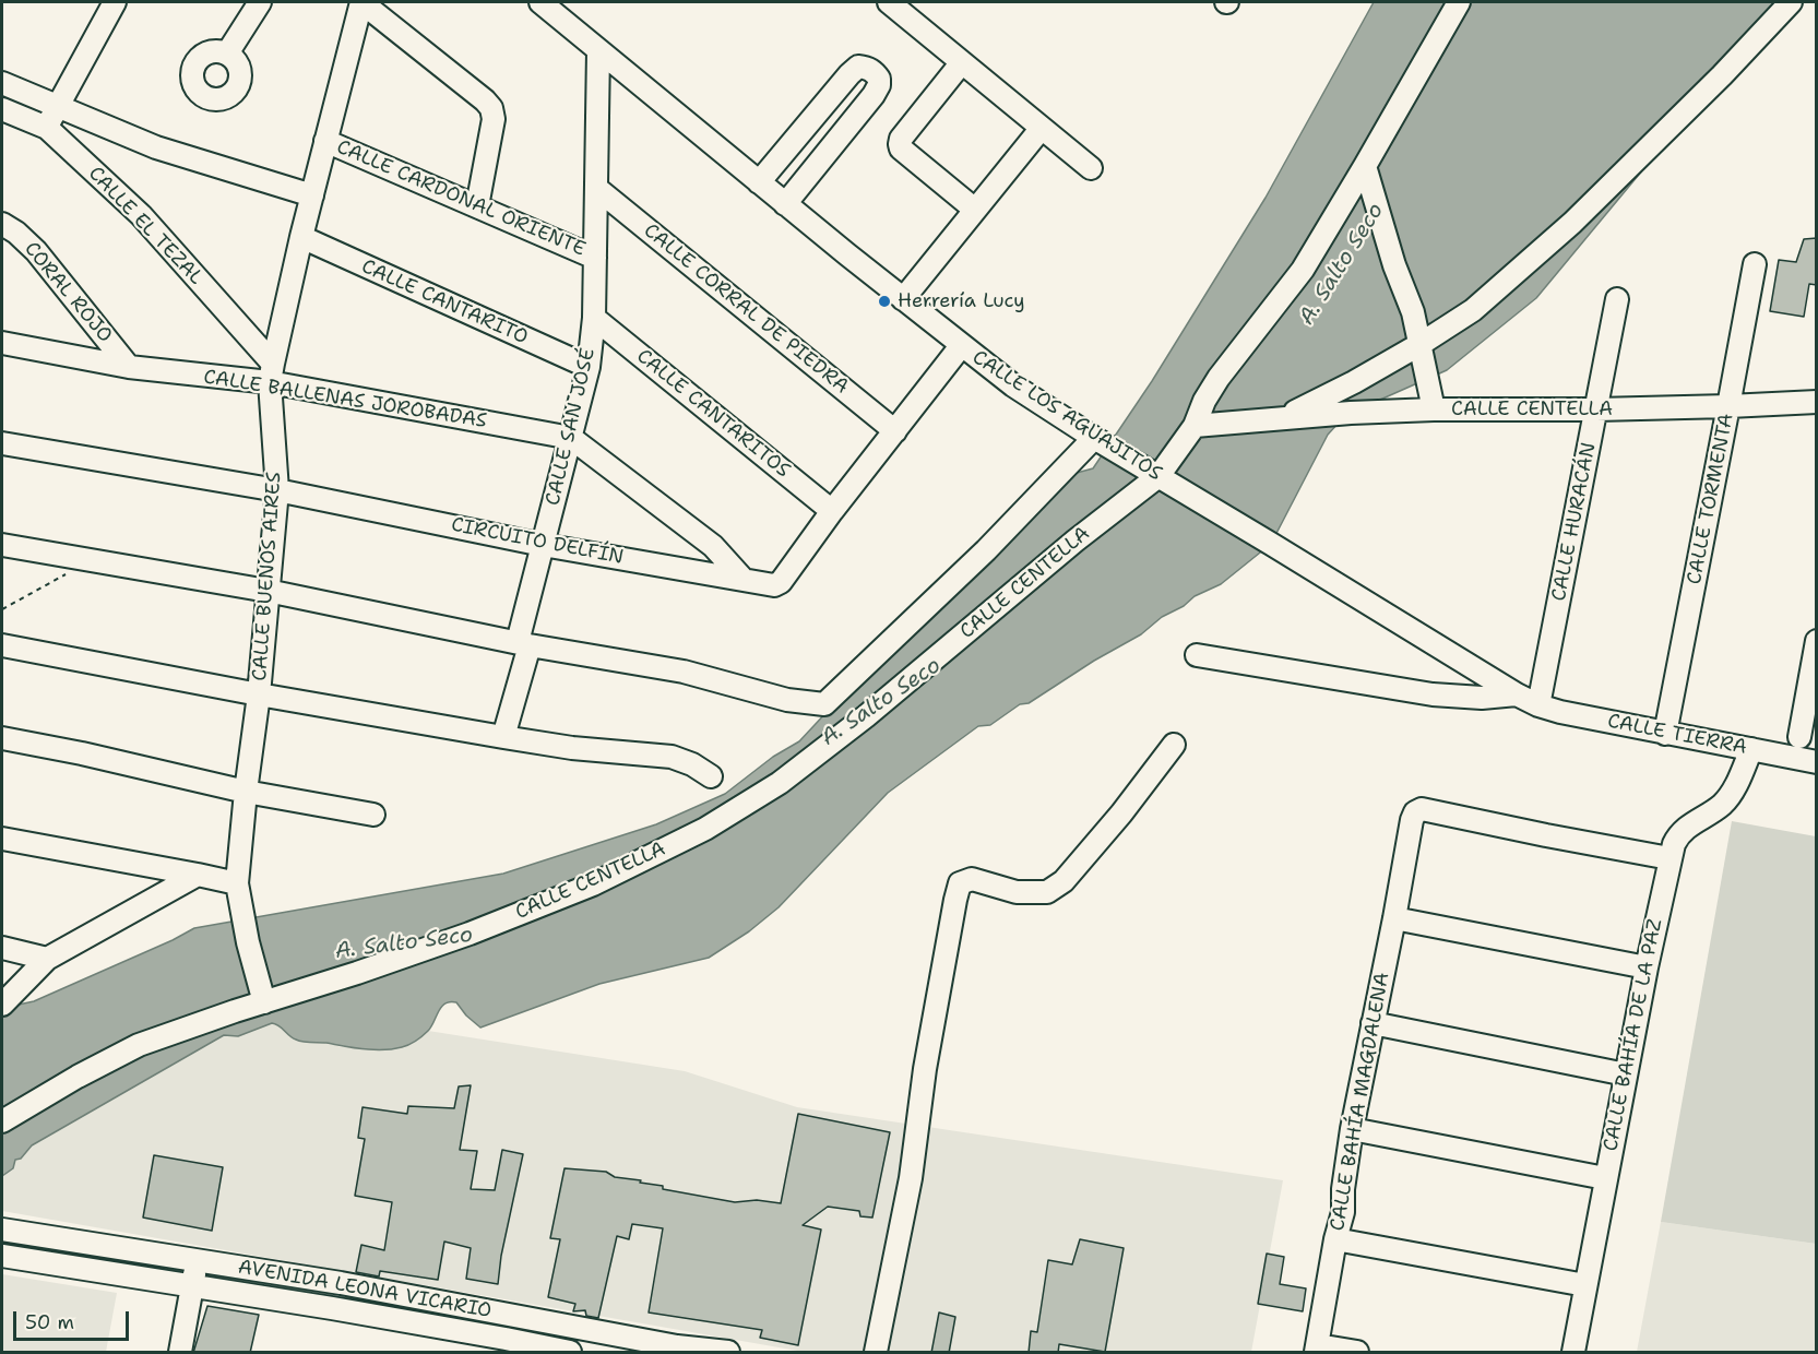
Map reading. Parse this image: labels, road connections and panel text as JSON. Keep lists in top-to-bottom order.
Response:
{
  "streets": {
    "street": [
      "CALLE CARDONAL ORIENTE",
      "CALLE EL TEZAL",
      "CORAL ROJO",
      "CALLE CANTARITO",
      "CALLE CORRAL DE PIEDRA",
      "CALLE BALLENAS JOROBADAS",
      "CALLE CENTELLA",
      "CALLE CANTARITOS",
      "CALLE LOS AGUAJITOS",
      "CALLE SAN JOSÉ",
      "CALLE TORMENTA",
      "CALLE HURACÁN",
      "CIRCUITO DELFÍN",
      "CALLE BUENOS AIRES",
      "CALLE TIERRA",
      "CALLE BAHÍA DE LA PAZ",
      "CALLE BAHÍA MAGDALENA",
      "AVENIDA LEONA VICARIO"
    ]
  },
  "crossings": [
    ["CALLE CARDONAL ORIENTE", "CALLE SAN JOSÉ"],
    ["CALLE CARDONAL ORIENTE", "CALLE BUENOS AIRES"],
    ["CALLE EL TEZAL", "CALLE BALLENAS JOROBADAS"],
    ["CALLE EL TEZAL", "CALLE BUENOS AIRES"],
    ["CORAL ROJO", "CALLE BALLENAS JOROBADAS"],
    ["CALLE CANTARITO", "CALLE SAN JOSÉ"],
    ["CALLE CANTARITO", "CALLE BUENOS AIRES"],
    ["CALLE CORRAL DE PIEDRA", "CALLE SAN JOSÉ"],
    ["CALLE CORRAL DE PIEDRA", "CIRCUITO DELFÍN"],
    ["CALLE BALLENAS JOROBADAS", "CALLE SAN JOSÉ"],
    ["CALLE BALLENAS JOROBADAS", "CALLE BUENOS AIRES"],
    ["CALLE CENTELLA", "CALLE LOS AGUAJITOS"],
    ["CALLE CENTELLA", "CALLE TORMENTA"],
    ["CALLE CENTELLA", "CALLE HURACÁN"],
    ["CALLE CENTELLA", "CALLE BUENOS AIRES"],
    ["CALLE CANTARITOS", "CALLE SAN JOSÉ"],
    ["CALLE CANTARITOS", "CIRCUITO DELFÍN"],
    ["CALLE LOS AGUAJITOS", "CALLE SAN JOSÉ"],
    ["CALLE LOS AGUAJITOS", "CALLE HURACÁN"],
    ["CALLE LOS AGUAJITOS", "CIRCUITO DELFÍN"],
    ["CALLE LOS AGUAJITOS", "CALLE TIERRA"],
    ["CALLE SAN JOSÉ", "CIRCUITO DELFÍN"],
    ["CALLE TORMENTA", "CALLE TIERRA"],
    ["CALLE HURACÁN", "CALLE TIERRA"],
    ["CIRCUITO DELFÍN", "CALLE BUENOS AIRES"],
    ["CALLE TIERRA", "CALLE BAHÍA DE LA PAZ"],
    ["CALLE BAHÍA DE LA PAZ", "CALLE BAHÍA MAGDALENA"]
  ],
  "water": ["A. Salto Seco"],
  "places": ["Herrería Lucy"],
  "scale_bar": "50 m"
}
